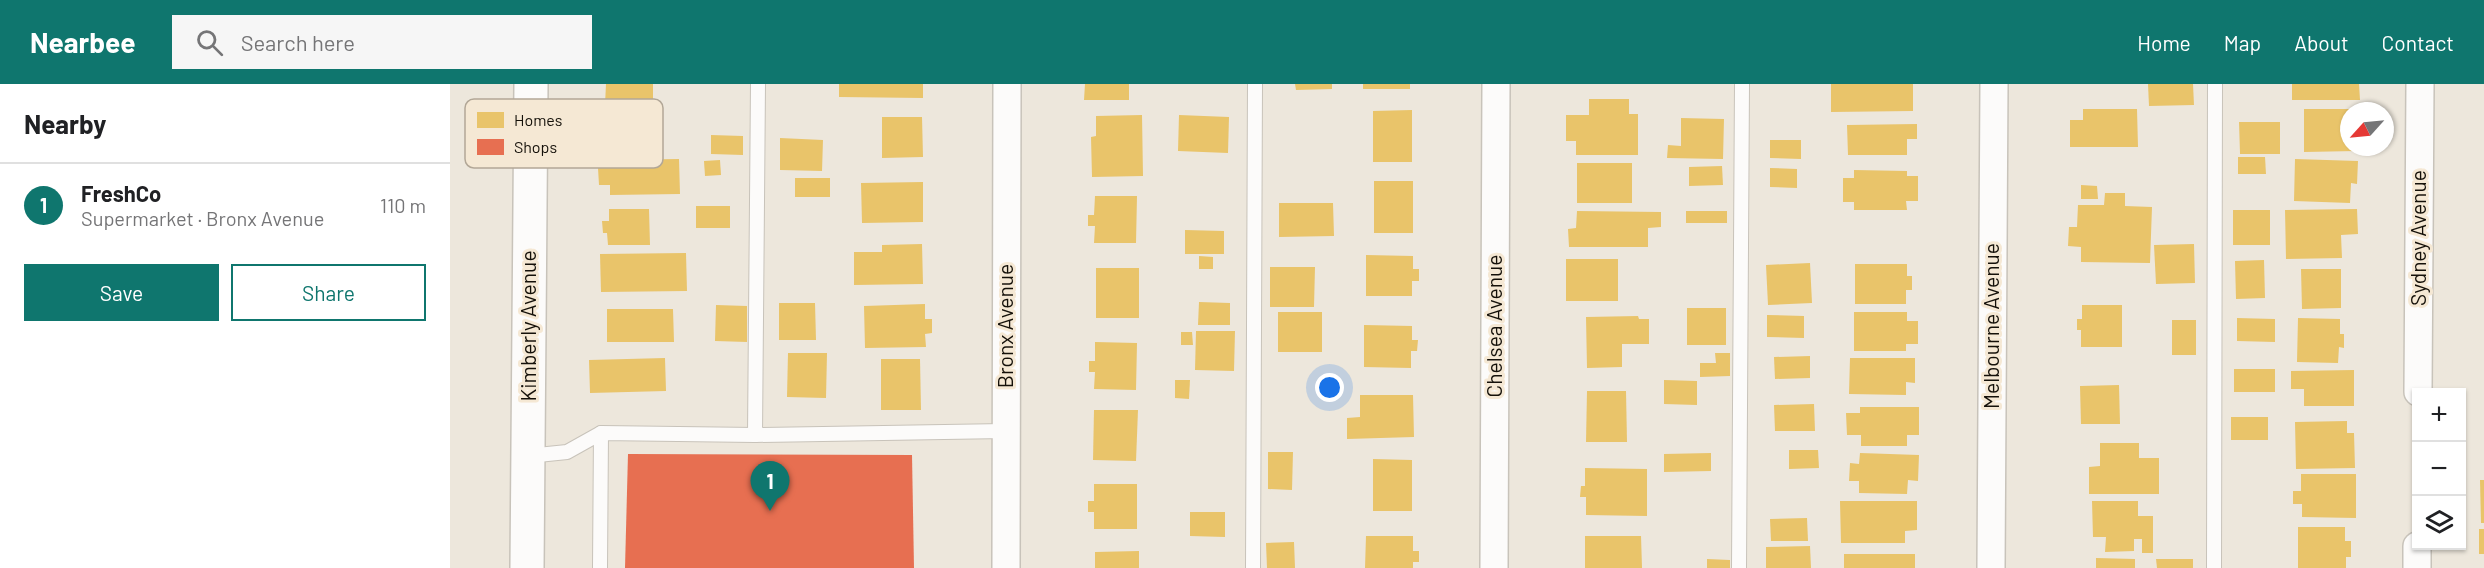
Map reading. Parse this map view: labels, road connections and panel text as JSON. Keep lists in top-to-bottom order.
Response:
{
  "streets": {
    "street": [
      "Sydney Avenue",
      "Kimberly Avenue",
      "Bronx Avenue",
      "Chelsea Avenue",
      "Melbourne Avenue"
    ]
  },
  "legend": ["Homes", "Shops"],
  "north": "bottom left",
  "page": {
    "header": "Nearbee",
    "search": "Search here",
    "nav": [
      "Home",
      "Map",
      "About",
      "Contact"
    ],
    "heading": "Nearby",
    "list": [
      {
        "mark": "1",
        "name": "FreshCo",
        "note": "Supermarket · Bronx Avenue",
        "value": "110 m"
      }
    ],
    "buttons": ["Save", "Share"],
    "map_buttons": ["+", "−"],
    "pins": "1"
  }
}
